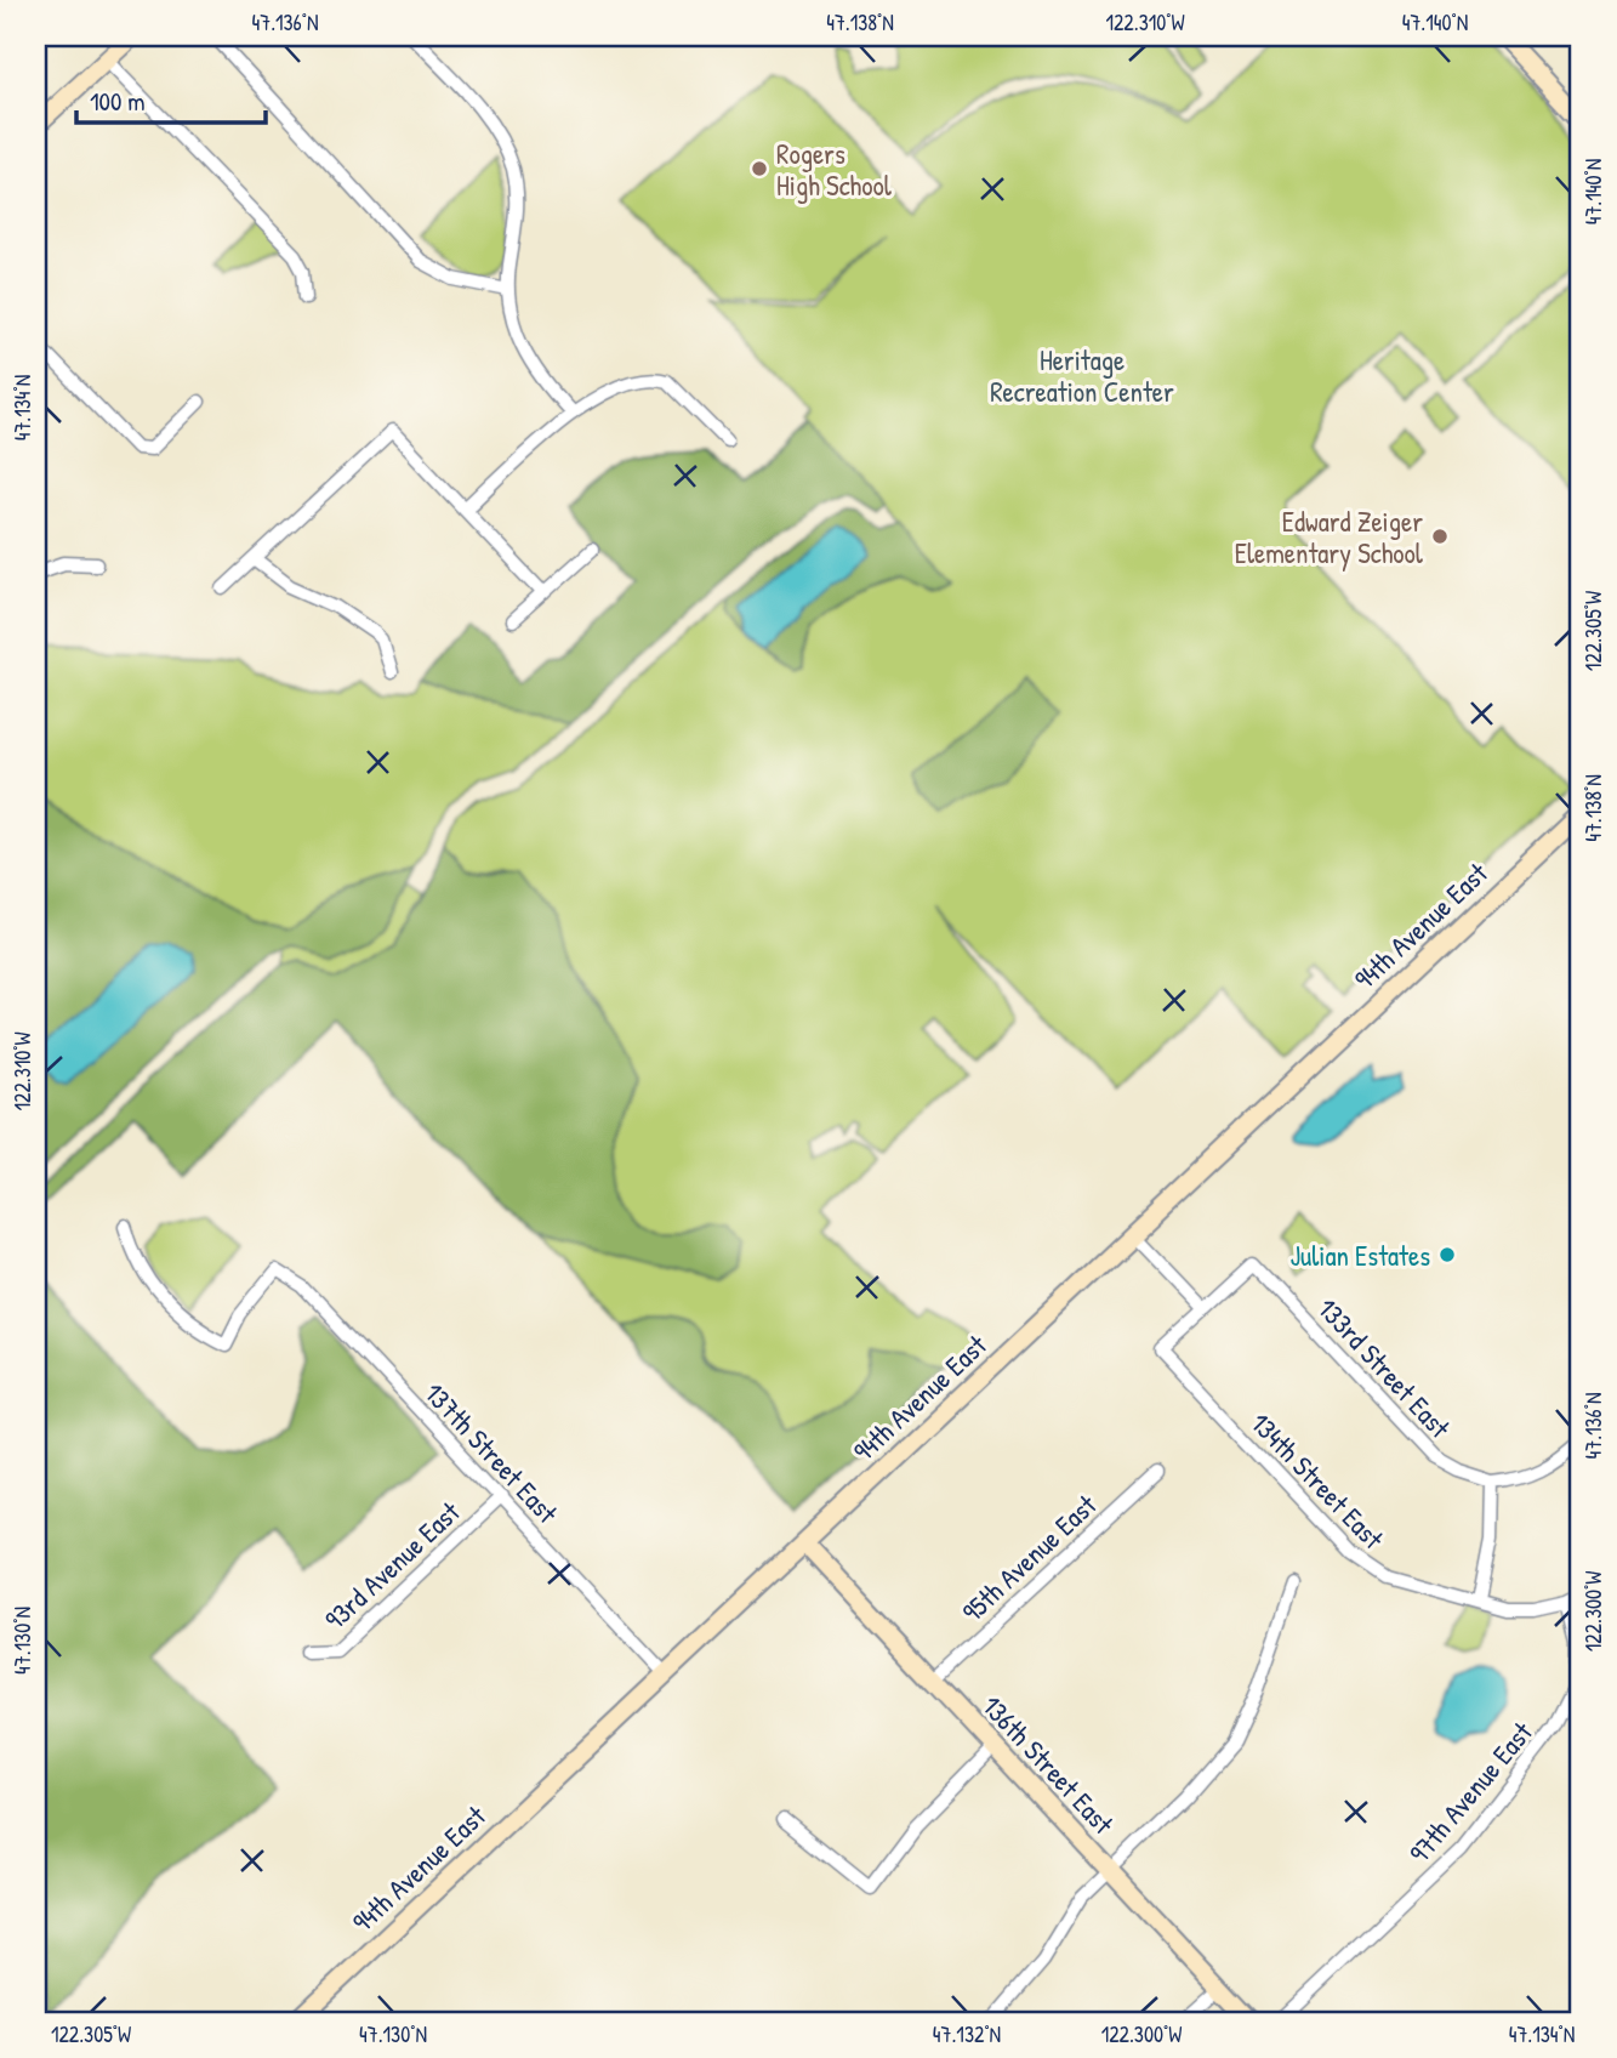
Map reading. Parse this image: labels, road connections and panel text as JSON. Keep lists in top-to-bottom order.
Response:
{
  "streets": {
    "main road": ["94th Avenue East", "136th Street East"],
    "street": [
      "133rd Street East",
      "137th Street East",
      "134th Street East",
      "95th Avenue East",
      "93rd Avenue East",
      "97th Avenue East"
    ]
  },
  "crossings": [
    ["94th Avenue East", "137th Street East"],
    ["94th Avenue East", "136th Street East"],
    ["133rd Street East", "134th Street East"],
    ["137th Street East", "93rd Avenue East"],
    ["134th Street East", "97th Avenue East"],
    ["95th Avenue East", "136th Street East"]
  ],
  "parks": ["Heritage Recreation Center"],
  "places": ["Rogers High School", "Edward Zeiger Elementary School", "Julian Estates"],
  "scale_bar": "100 m",
  "coordinates": [
    "47.136°N",
    "47.138°N",
    "122.310°W",
    "47.140°N",
    "47.134°N",
    "122.305°W",
    "122.300°W",
    "47.130°N",
    "47.132°N"
  ]
}
